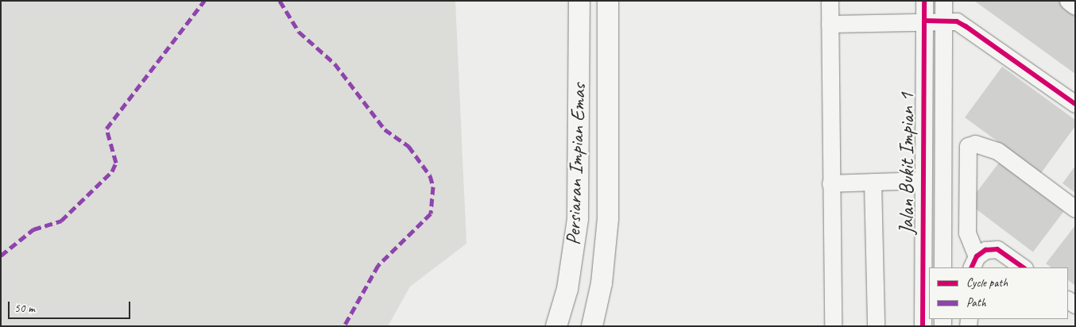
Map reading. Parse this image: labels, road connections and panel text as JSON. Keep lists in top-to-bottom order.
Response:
{
  "streets": {
    "main road": ["Persiaran Impian Emas"],
    "street": ["Jalan Bukit Impian 1"]
  },
  "legend": ["Cycle path", "Path"],
  "scale_bar": "50 m"
}
